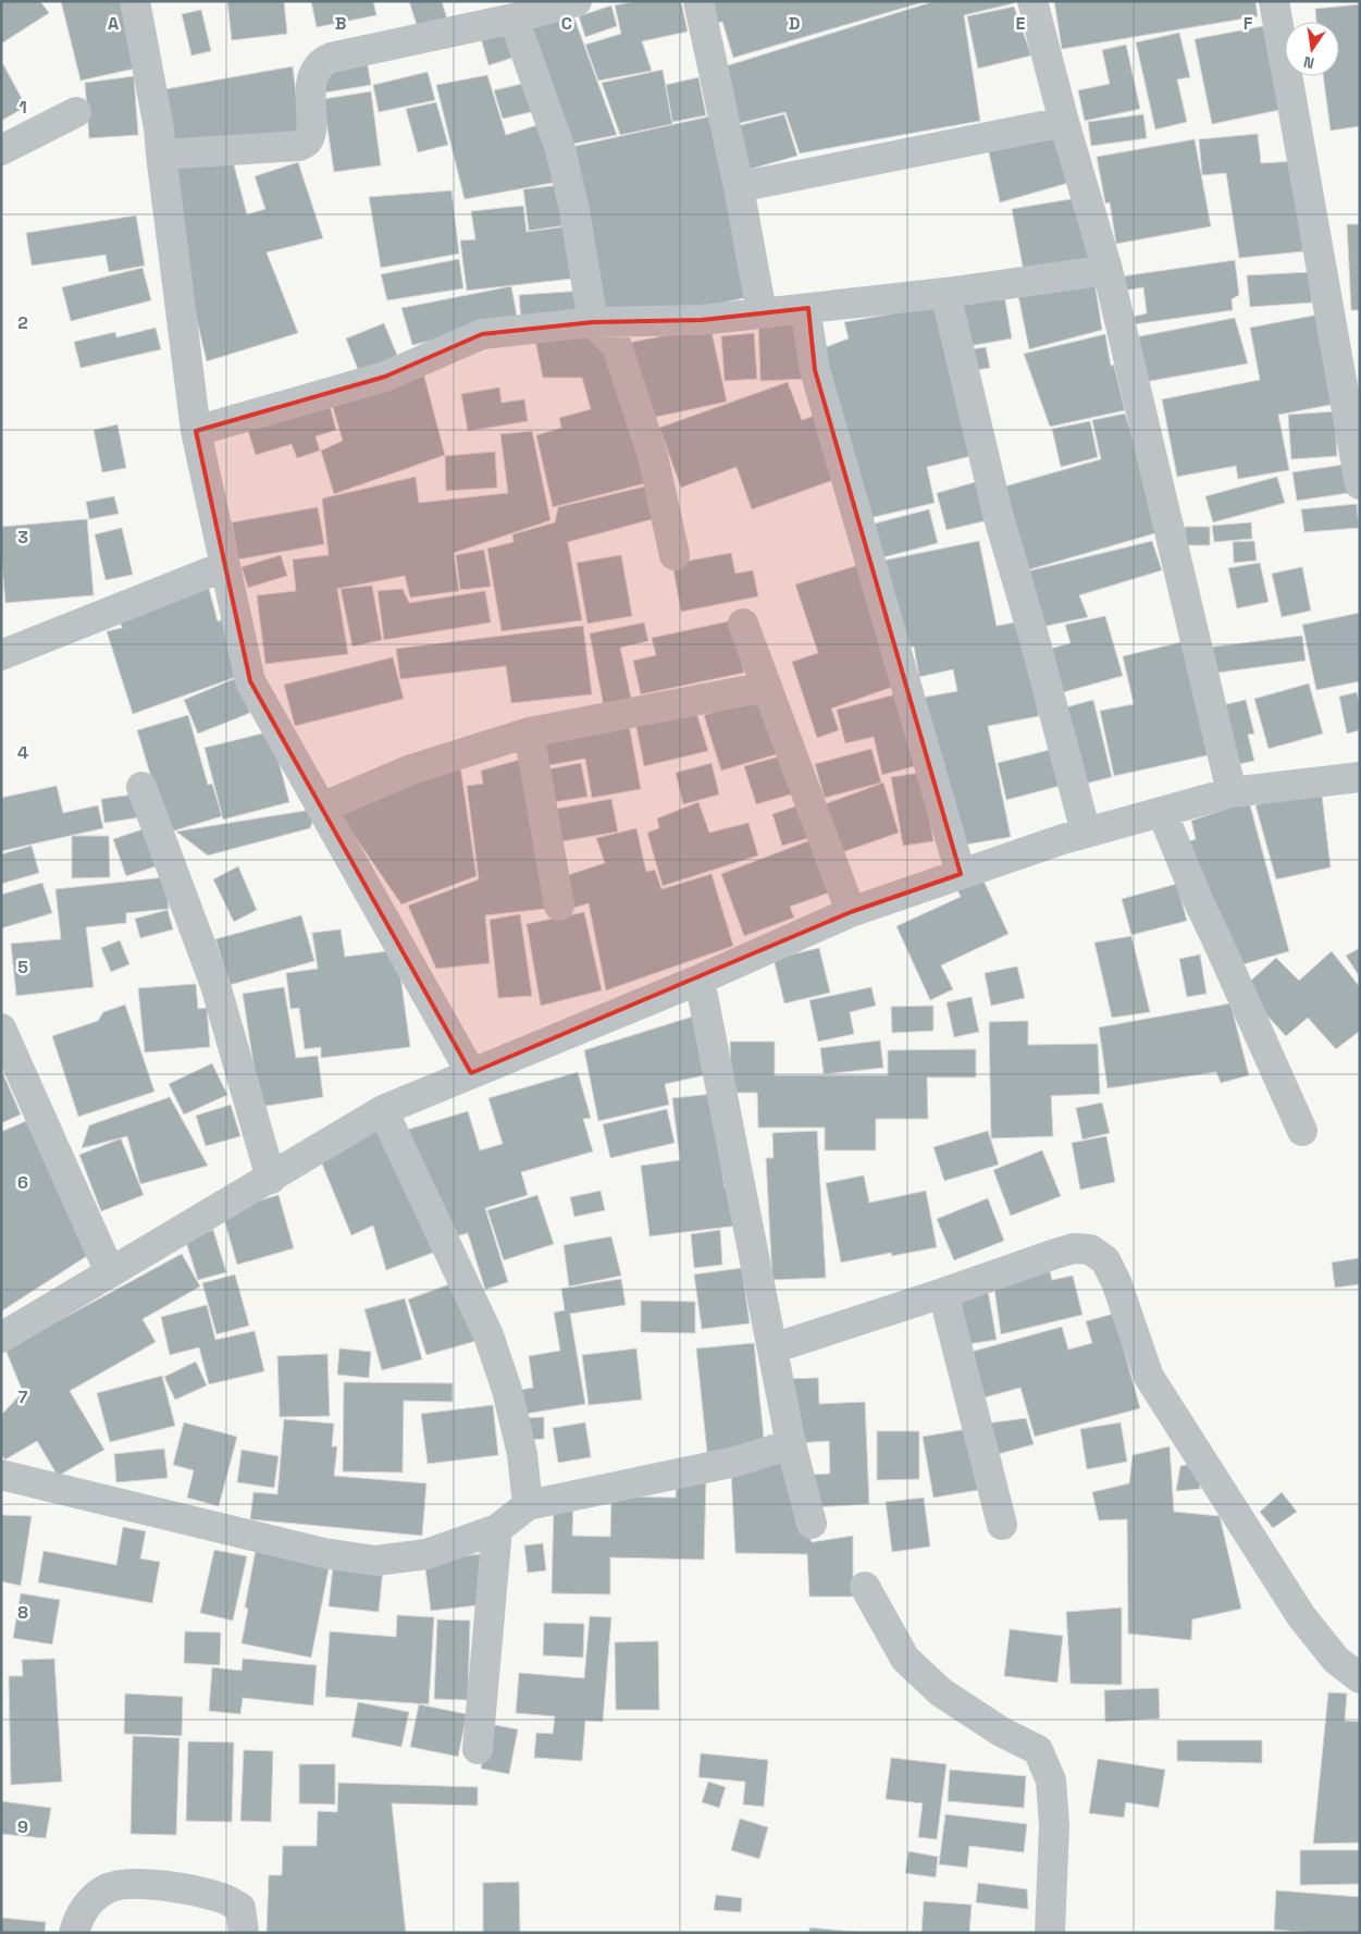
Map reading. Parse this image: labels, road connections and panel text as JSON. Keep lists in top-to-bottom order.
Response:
{
  "north": "bottom",
  "grid": {
    "columns": [
      "A",
      "B",
      "C",
      "D",
      "E",
      "F"
    ],
    "rows": [
      "1",
      "2",
      "3",
      "4",
      "5",
      "6",
      "7",
      "8",
      "9"
    ]
  }
}
